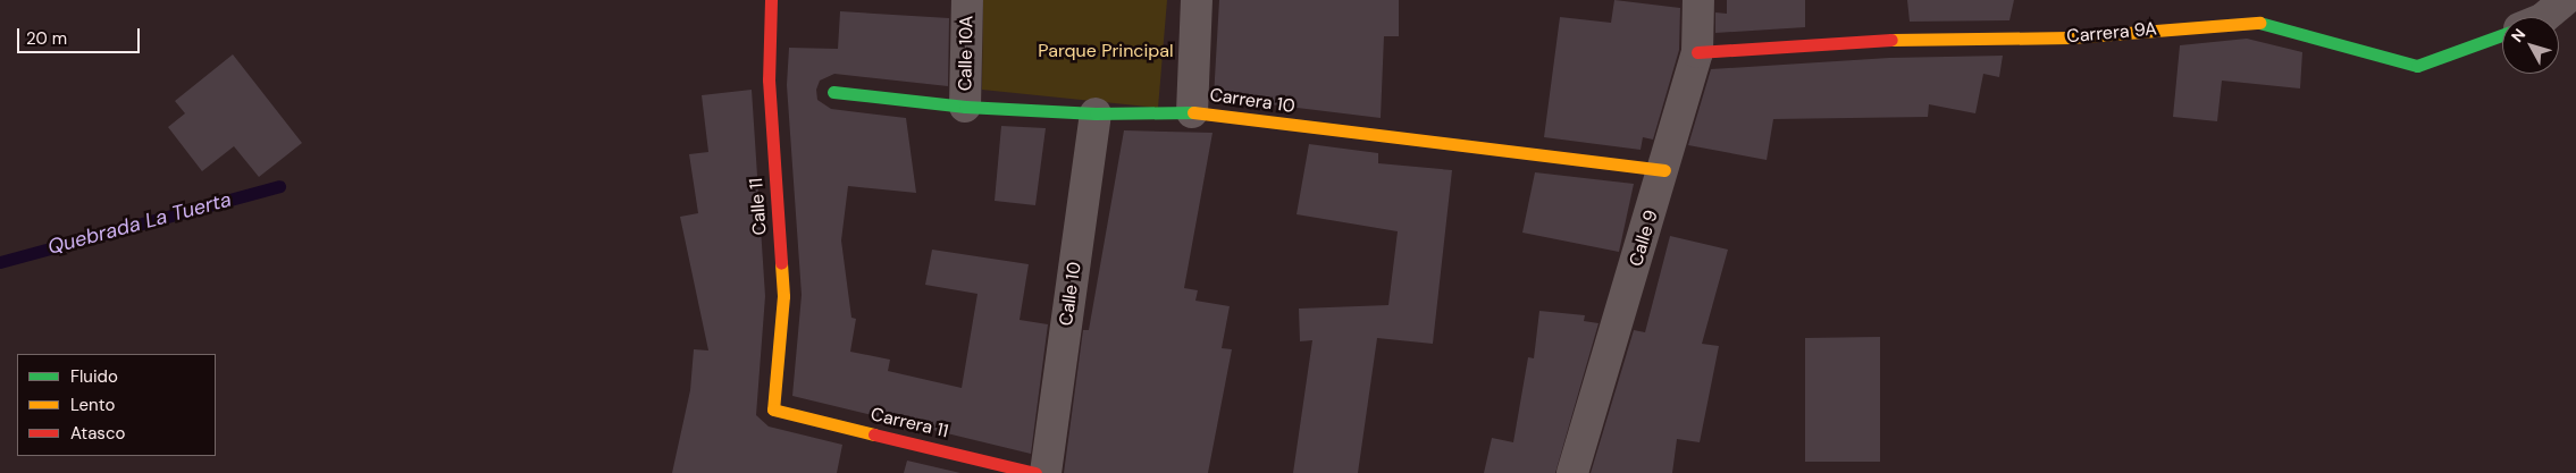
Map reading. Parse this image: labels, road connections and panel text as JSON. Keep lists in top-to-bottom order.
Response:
{
  "streets": {
    "street": [
      "Carrera 9A",
      "Calle 10A",
      "Carrera 10",
      "Calle 11",
      "Calle 9",
      "Calle 10",
      "Carrera 11"
    ]
  },
  "crossings": [
    ["Carrera 9A", "Calle 9"],
    ["Calle 10A", "Carrera 10"],
    ["Carrera 10", "Calle 9"],
    ["Carrera 10", "Calle 10"],
    ["Calle 11", "Carrera 11"]
  ],
  "water": ["Quebrada La Tuerta"],
  "parks": ["Parque Principal"],
  "legend": ["Fluido", "Lento", "Atasco"],
  "scale_bar": "20 m",
  "north": "top left"
}
